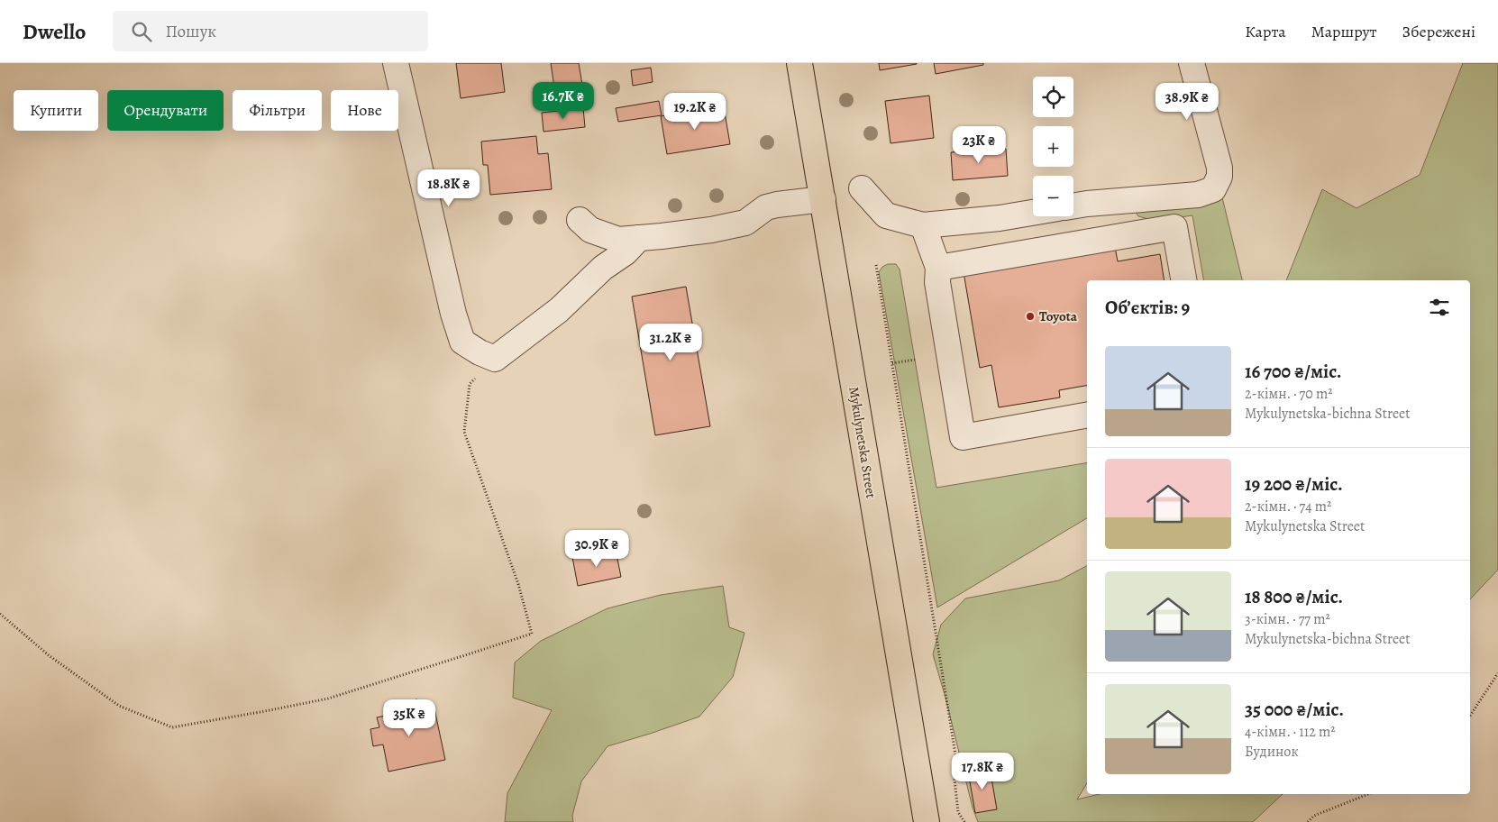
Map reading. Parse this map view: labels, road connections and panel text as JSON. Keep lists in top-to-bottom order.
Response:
{
  "streets": {
    "highway": ["Mykulynetska Street"]
  },
  "places": ["Toyota"],
  "page": {
    "header": "Dwello",
    "search": "Пошук",
    "nav": ["Карта", "Маршрут", "Збережені"],
    "map_buttons": ["+", "−"],
    "price": [
      "16.7K ₴",
      "38.9K ₴",
      "19.2K ₴",
      "23K ₴",
      "18.8K ₴",
      "31.2K ₴",
      "30.9K ₴",
      "35K ₴",
      "17.8K ₴"
    ],
    "chip": [
      "Купити",
      "Орендувати",
      "Фільтри",
      "Нове"
    ],
    "heading": "Об’єктів: 9",
    "list": [
      {
        "name": "16 700 ₴/міс.",
        "note": "2-кімн. · 70 m² · Mykulynetska-bichna Street"
      },
      {
        "name": "19 200 ₴/міс.",
        "note": "2-кімн. · 74 m² · Mykulynetska Street"
      },
      {
        "name": "18 800 ₴/міс.",
        "note": "3-кімн. · 77 m² · Mykulynetska-bichna Street"
      },
      {
        "name": "35 000 ₴/міс.",
        "note": "4-кімн. · 112 m² · Будинок"
      }
    ]
  }
}
